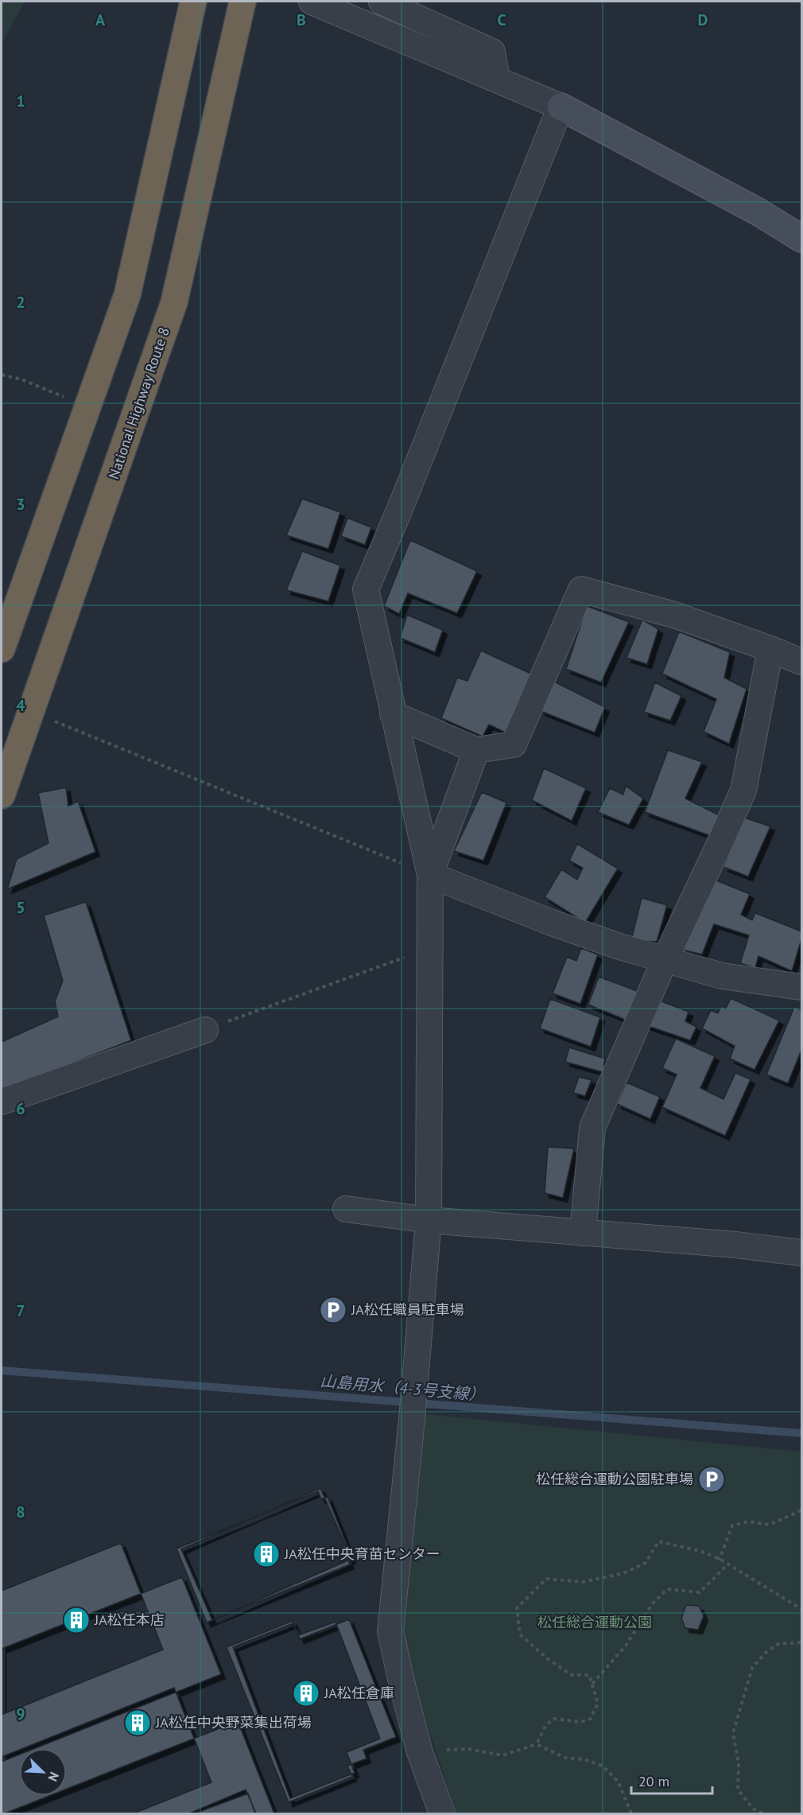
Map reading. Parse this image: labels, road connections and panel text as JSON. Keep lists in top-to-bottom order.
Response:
{
  "streets": {
    "highway": ["National Highway Route 8"]
  },
  "water": ["山島用水（4-3号支線）"],
  "parks": ["松任総合運動公園"],
  "places": {
    "parking": ["JA松任職員駐車場", "松任総合運動公園駐車場"],
    "building": [
      "JA松任中央育苗センター",
      "JA松任本店",
      "JA松任倉庫",
      "JA松任中央野菜集出荷場"
    ]
  },
  "scale_bar": "20 m",
  "north": "bottom right",
  "grid": {
    "columns": [
      "A",
      "B",
      "C",
      "D"
    ],
    "rows": [
      "1",
      "2",
      "3",
      "4",
      "5",
      "6",
      "7",
      "8",
      "9"
    ]
  }
}
